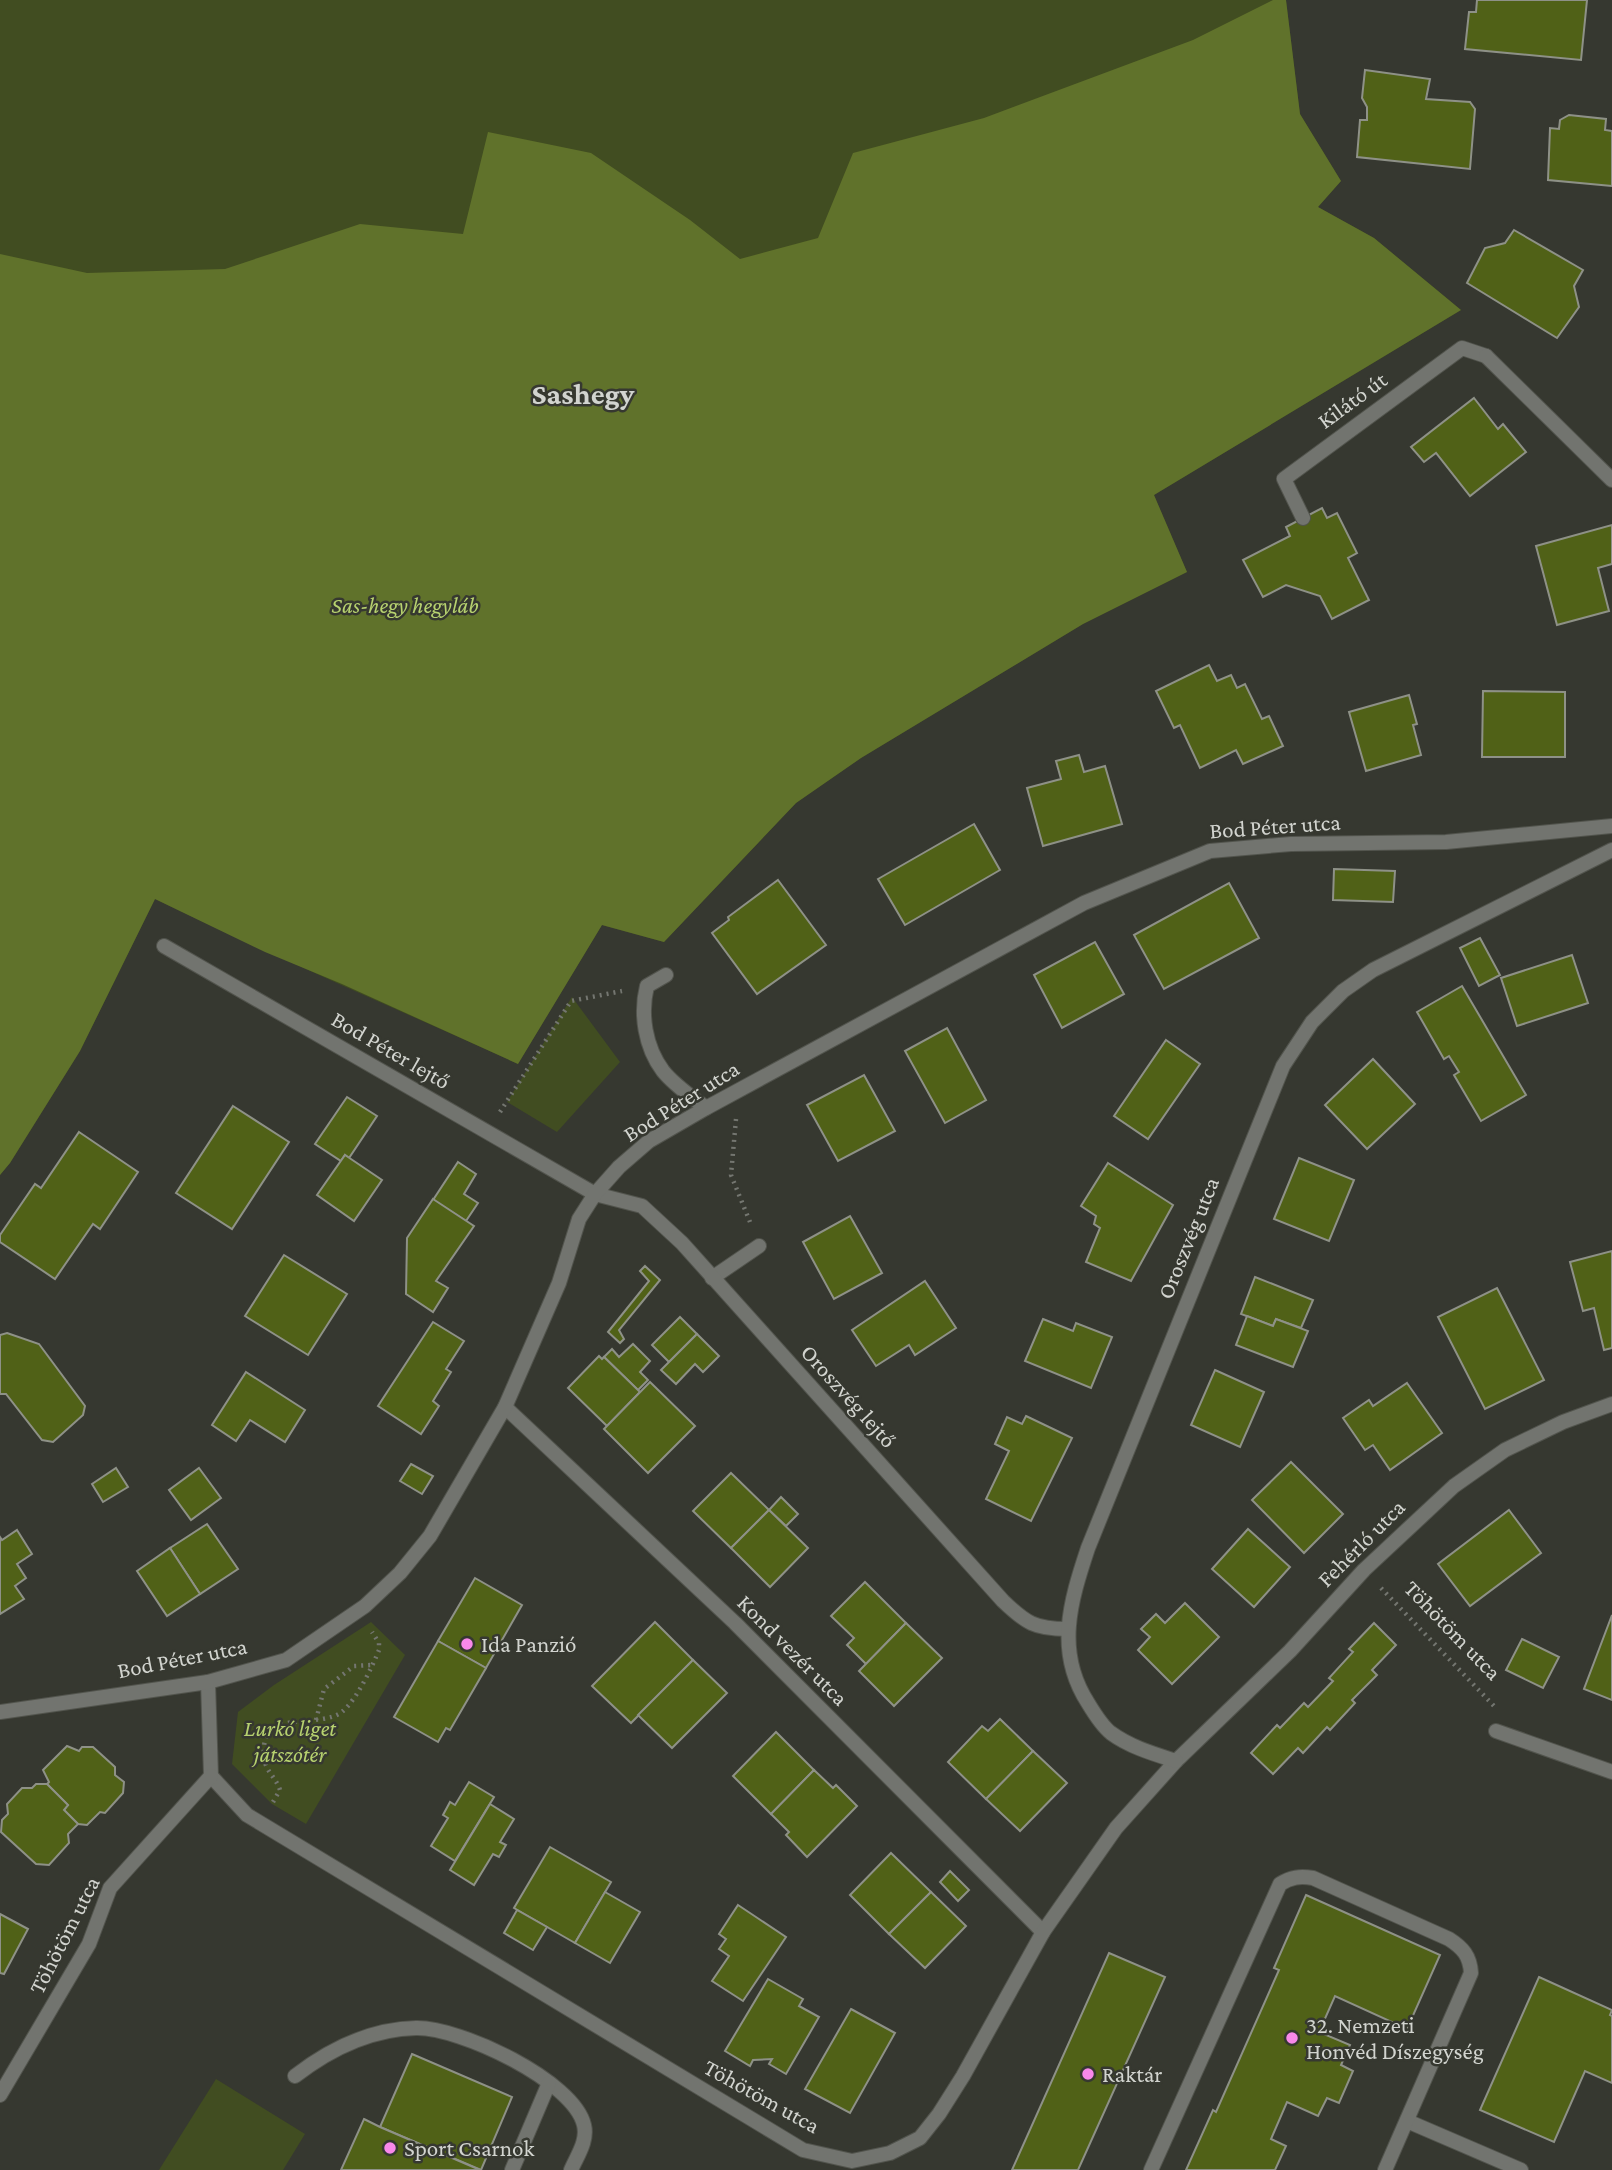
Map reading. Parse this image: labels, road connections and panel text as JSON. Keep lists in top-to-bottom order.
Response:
{
  "streets": {
    "street": [
      "Kilátó út",
      "Bod Péter utca",
      "Bod Péter lejtő",
      "Oroszvég utca",
      "Oroszvég lejtő",
      "Fehérló utca",
      "Töhötöm utca",
      "Kond vezér utca"
    ]
  },
  "crossings": [
    ["Bod Péter utca", "Bod Péter lejtő"],
    ["Bod Péter utca", "Oroszvég lejtő"],
    ["Bod Péter utca", "Kond vezér utca"],
    ["Bod Péter lejtő", "Oroszvég lejtő"],
    ["Oroszvég utca", "Oroszvég lejtő"],
    ["Oroszvég utca", "Fehérló utca"],
    ["Oroszvég utca", "Töhötöm utca"],
    ["Fehérló utca", "Töhötöm utca"],
    ["Töhötöm utca", "Kond vezér utca"]
  ],
  "districts": ["Sashegy"],
  "parks": ["Sas-hegy hegyláb", "Lurkó liget játszótér"],
  "places": [
    "Ida Panzió",
    "32. Nemzeti Honvéd Díszegység",
    "Raktár",
    "Sport Csarnok"
  ]
}
